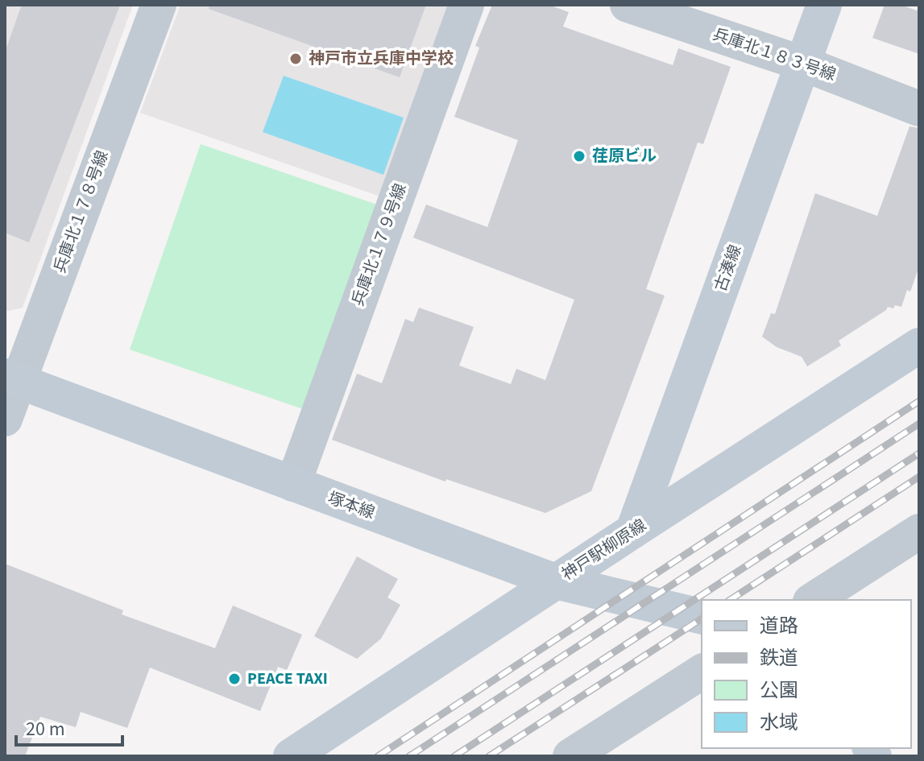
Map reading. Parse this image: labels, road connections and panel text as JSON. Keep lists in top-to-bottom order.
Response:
{
  "streets": {
    "street": [
      "兵庫北１８３号線",
      "兵庫北１７８号線",
      "兵庫北１７９号線",
      "古湊線",
      "塚本線",
      "神戸駅柳原線"
    ]
  },
  "crossings": [
    ["兵庫北１８３号線", "古湊線"],
    ["兵庫北１７８号線", "塚本線"],
    ["兵庫北１７９号線", "塚本線"],
    ["古湊線", "神戸駅柳原線"],
    ["塚本線", "神戸駅柳原線"]
  ],
  "places": ["神戸市立兵庫中学校", "荏原ビル", "PEACE TAXI"],
  "legend": [
    "道路",
    "鉄道",
    "公園",
    "水域"
  ],
  "scale_bar": "20 m"
}
